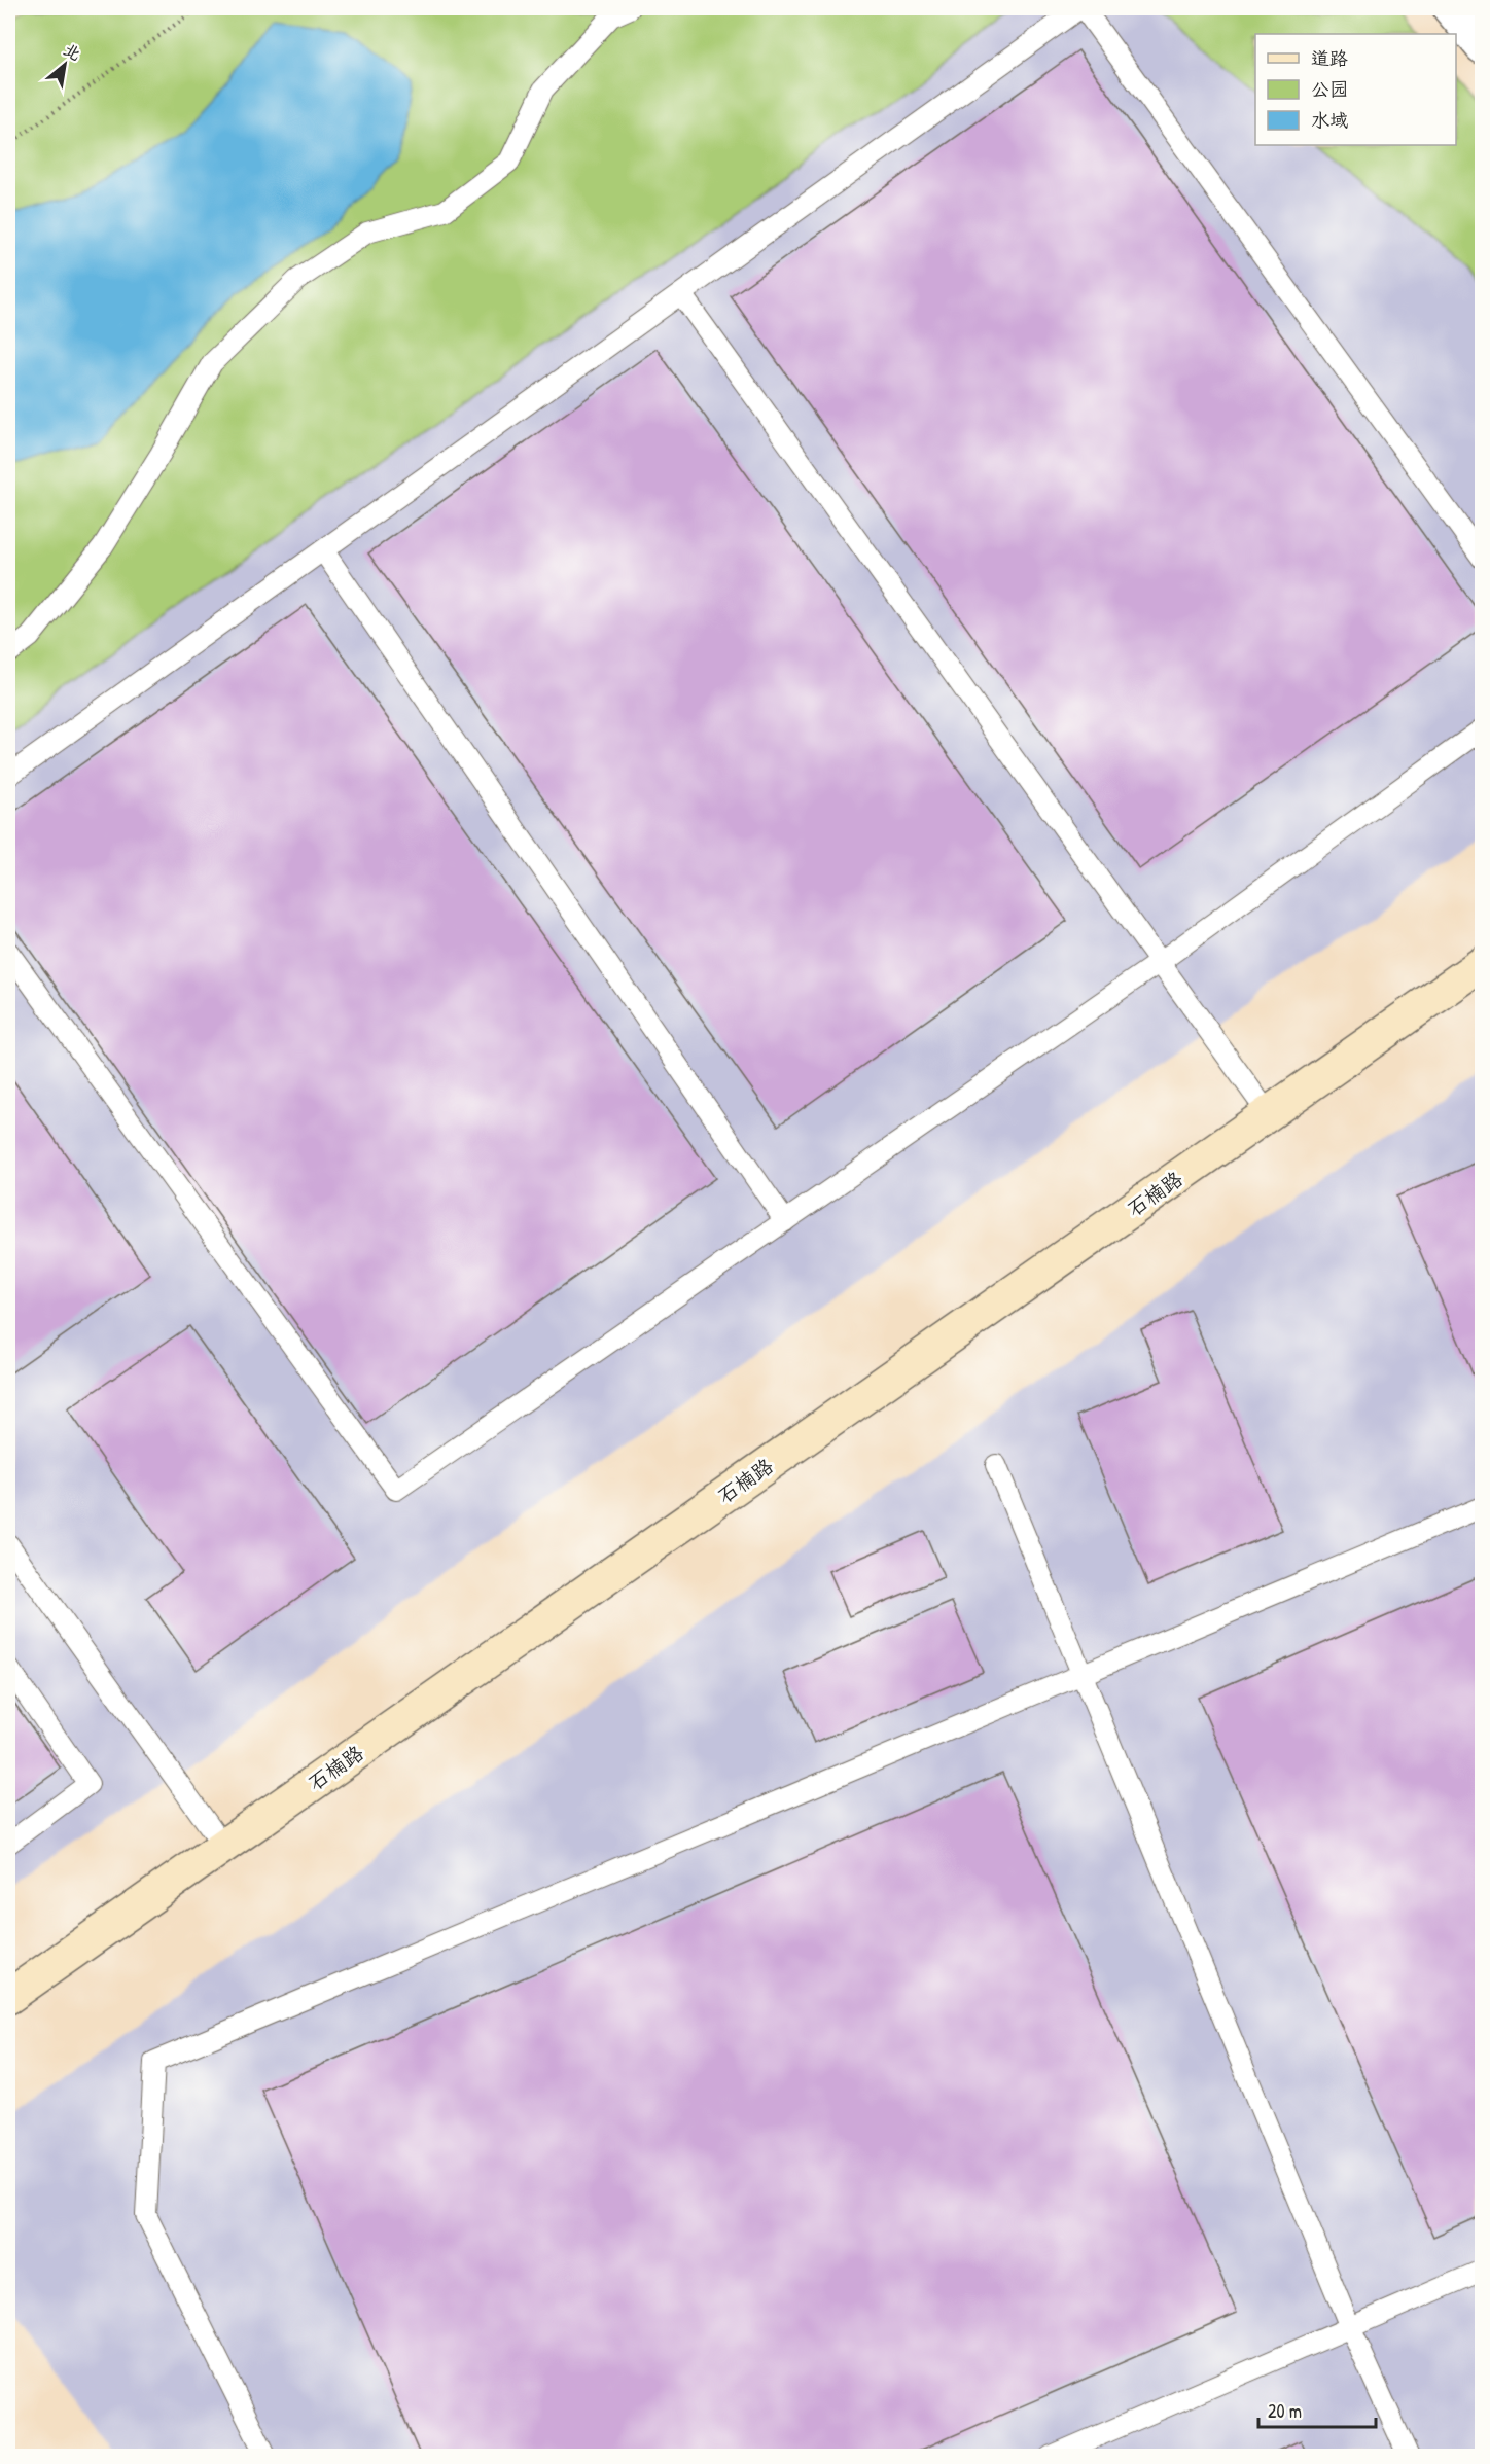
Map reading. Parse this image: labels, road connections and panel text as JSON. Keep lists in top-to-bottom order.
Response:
{
  "streets": {
    "street": ["石楠路"]
  },
  "legend": ["道路", "公园", "水域"],
  "scale_bar": "20 m",
  "north": "top right"
}
